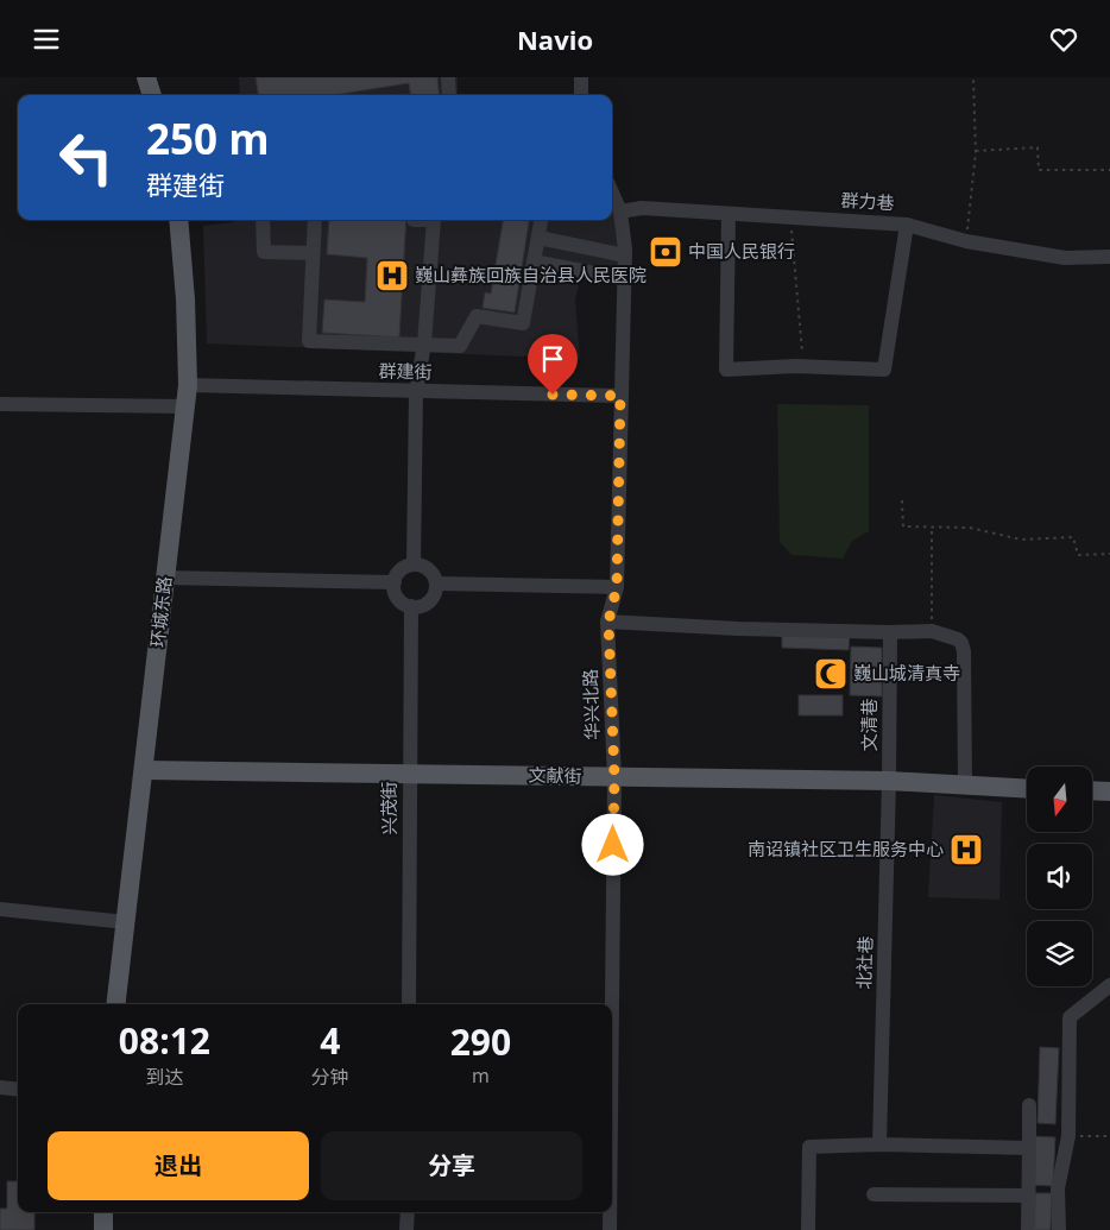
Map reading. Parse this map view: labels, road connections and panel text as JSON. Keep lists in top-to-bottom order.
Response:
{
  "streets": {
    "main road": ["环城东路", "文献街"],
    "street": [
      "群力巷",
      "群建街",
      "华兴北路",
      "文清巷",
      "兴茂街",
      "北社巷"
    ]
  },
  "crossings": [
    ["群力巷", "华兴北路"],
    ["群建街", "环城东路"],
    ["群建街", "华兴北路"],
    ["环城东路", "文献街"],
    ["华兴北路", "文献街"],
    ["文清巷", "文献街"],
    ["文清巷", "北社巷"],
    ["文献街", "兴茂街"],
    ["文献街", "北社巷"]
  ],
  "places": {
    "bank": ["中国人民银行"],
    "hospital": ["巍山彝族回族自治县人民医院", "南诏镇社区卫生服务中心"],
    "mosque": ["巍山城清真寺"]
  },
  "north": "bottom",
  "page": {
    "header": "Navio",
    "turn": ["250 m", "群建街"],
    "eta": [
      "08:12",
      "到达",
      "4",
      "分钟",
      "290",
      "m"
    ],
    "buttons": ["退出", "分享"]
  }
}
